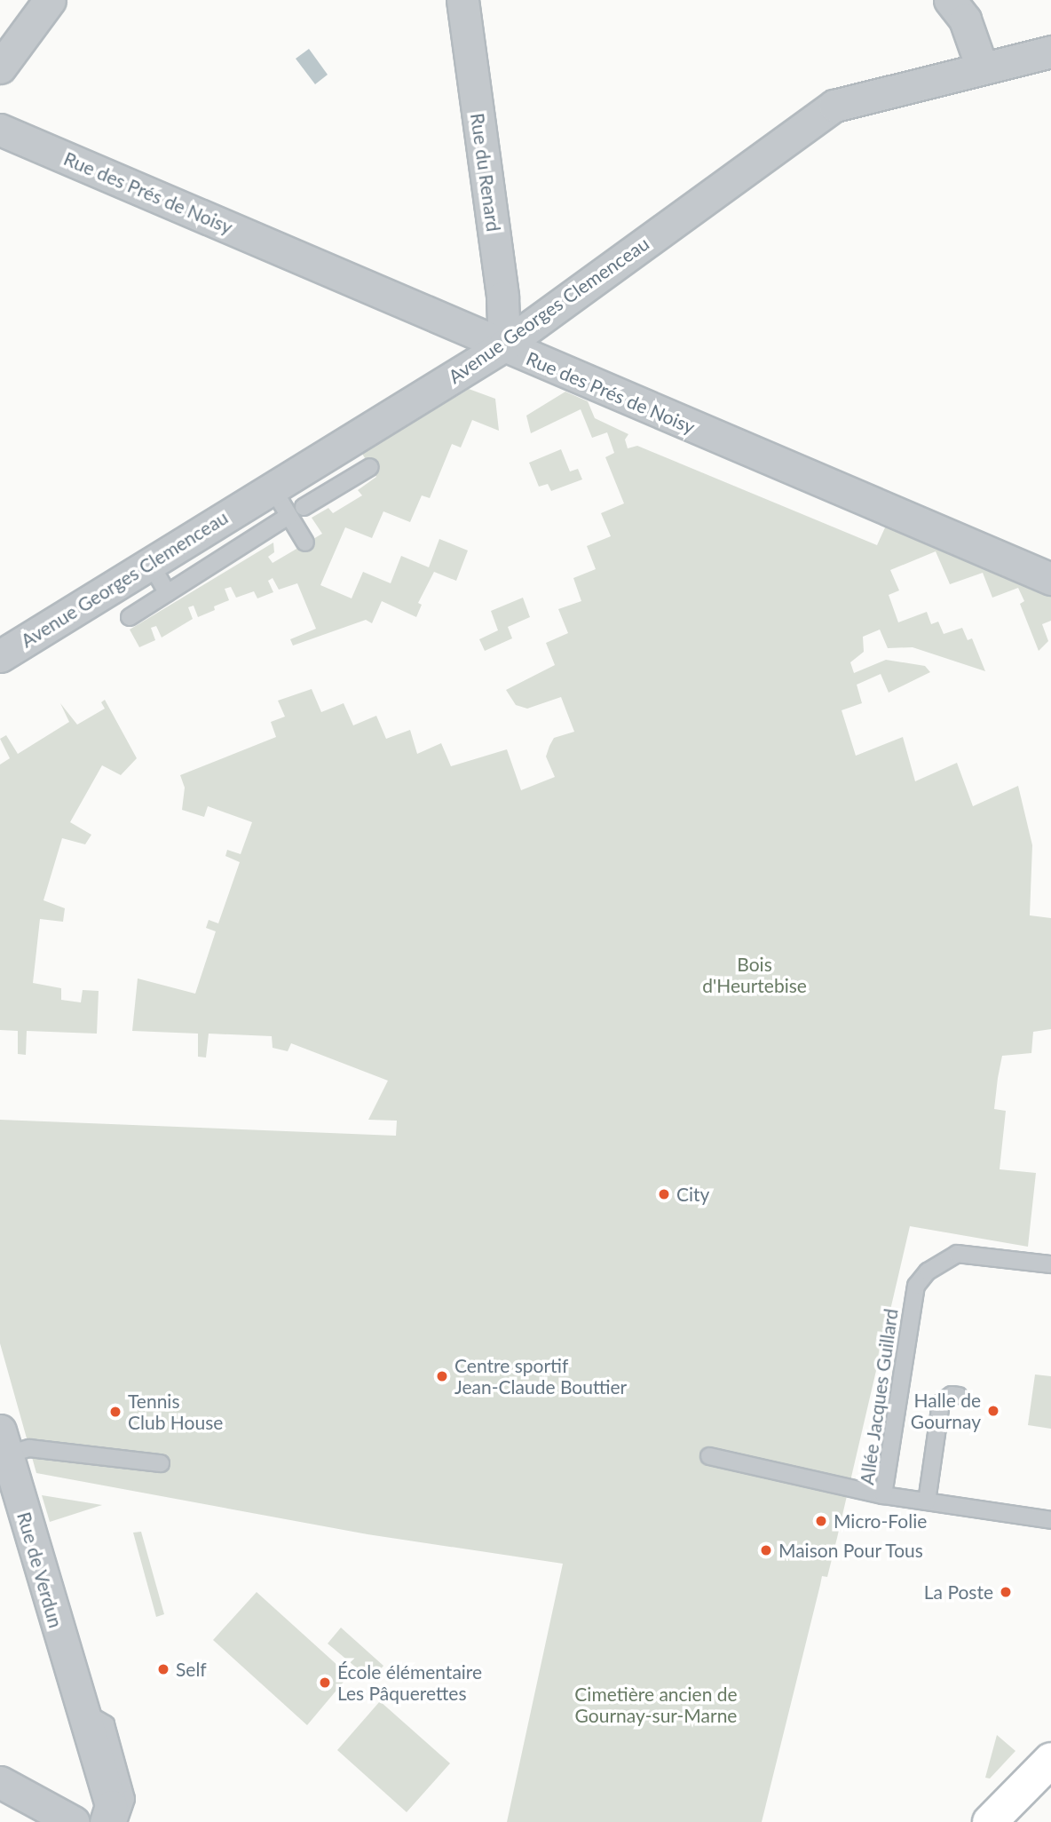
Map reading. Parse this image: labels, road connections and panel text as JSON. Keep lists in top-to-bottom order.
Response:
{
  "streets": {
    "street": [
      "Rue du Renard",
      "Rue des Prés de Noisy",
      "Avenue Georges Clemenceau",
      "Rue de Verdun"
    ],
    "lane": ["Allée Jacques Guillard"]
  },
  "crossings": [
    ["Rue du Renard", "Rue des Prés de Noisy"],
    ["Rue du Renard", "Avenue Georges Clemenceau"],
    ["Rue des Prés de Noisy", "Avenue Georges Clemenceau"]
  ],
  "parks": ["Bois d'Heurtebise", "Cimetière ancien de Gournay-sur-Marne"],
  "places": [
    "City",
    "Centre sportif Jean-Claude Bouttier",
    "Halle de Gournay",
    "Tennis Club House",
    "Micro-Folie",
    "Maison Pour Tous",
    "La Poste",
    "Self",
    "École élémentaire Les Pâquerettes"
  ]
}
